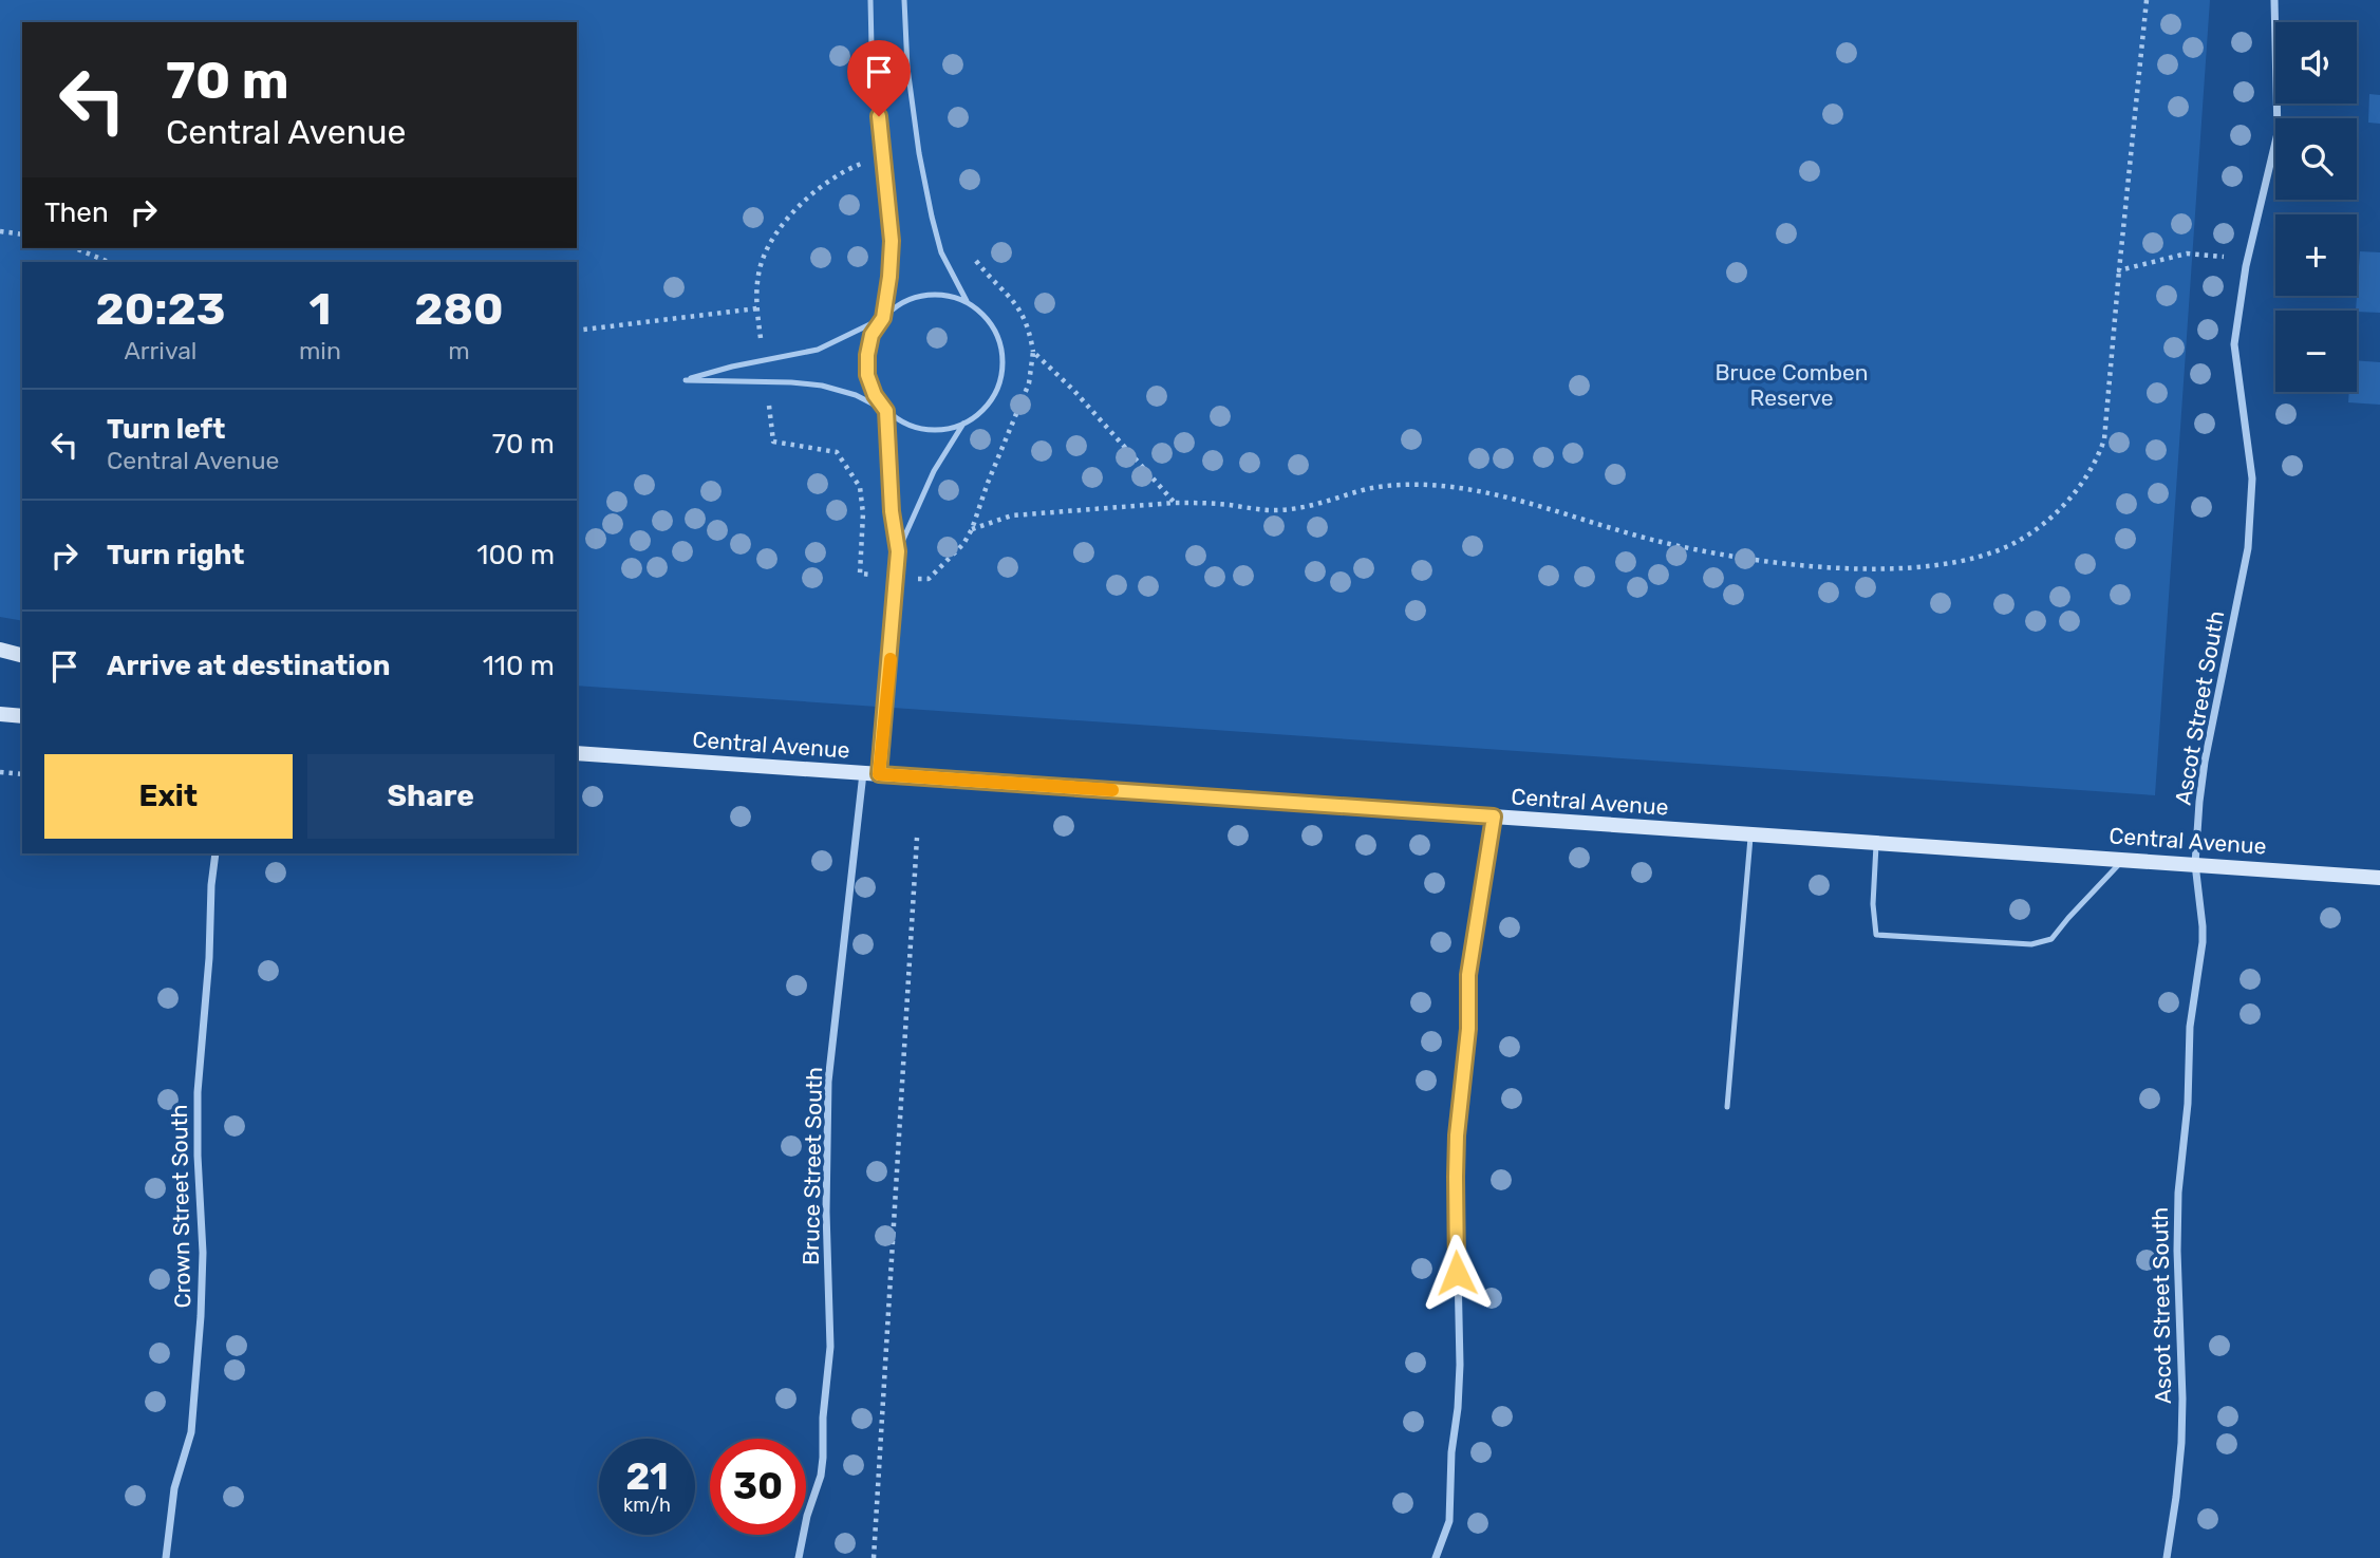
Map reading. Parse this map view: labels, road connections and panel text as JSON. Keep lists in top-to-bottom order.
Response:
{
  "streets": {
    "main road": ["Central Avenue"],
    "street": ["Ascot Street South", "Bruce Street South", "Crown Street South"]
  },
  "crossings": [
    ["Ascot Street South", "Central Avenue"],
    ["Central Avenue", "Bruce Street South"]
  ],
  "parks": ["Bruce Comben Reserve"],
  "page": {
    "map_buttons": ["+", "−"],
    "turn": ["70 m", "Central Avenue"],
    "then": "Then",
    "eta": [
      "20:23",
      "Arrival",
      "1",
      "min",
      "280",
      "m"
    ],
    "list": [
      {
        "name": "Turn left",
        "note": "Central Avenue",
        "value": "70 m"
      },
      {
        "name": "Turn right",
        "value": "100 m"
      },
      {
        "name": "Arrive at destination",
        "value": "110 m"
      }
    ],
    "buttons": ["Exit", "Share"],
    "speed": "21 km/h",
    "limit": "30"
  }
}
